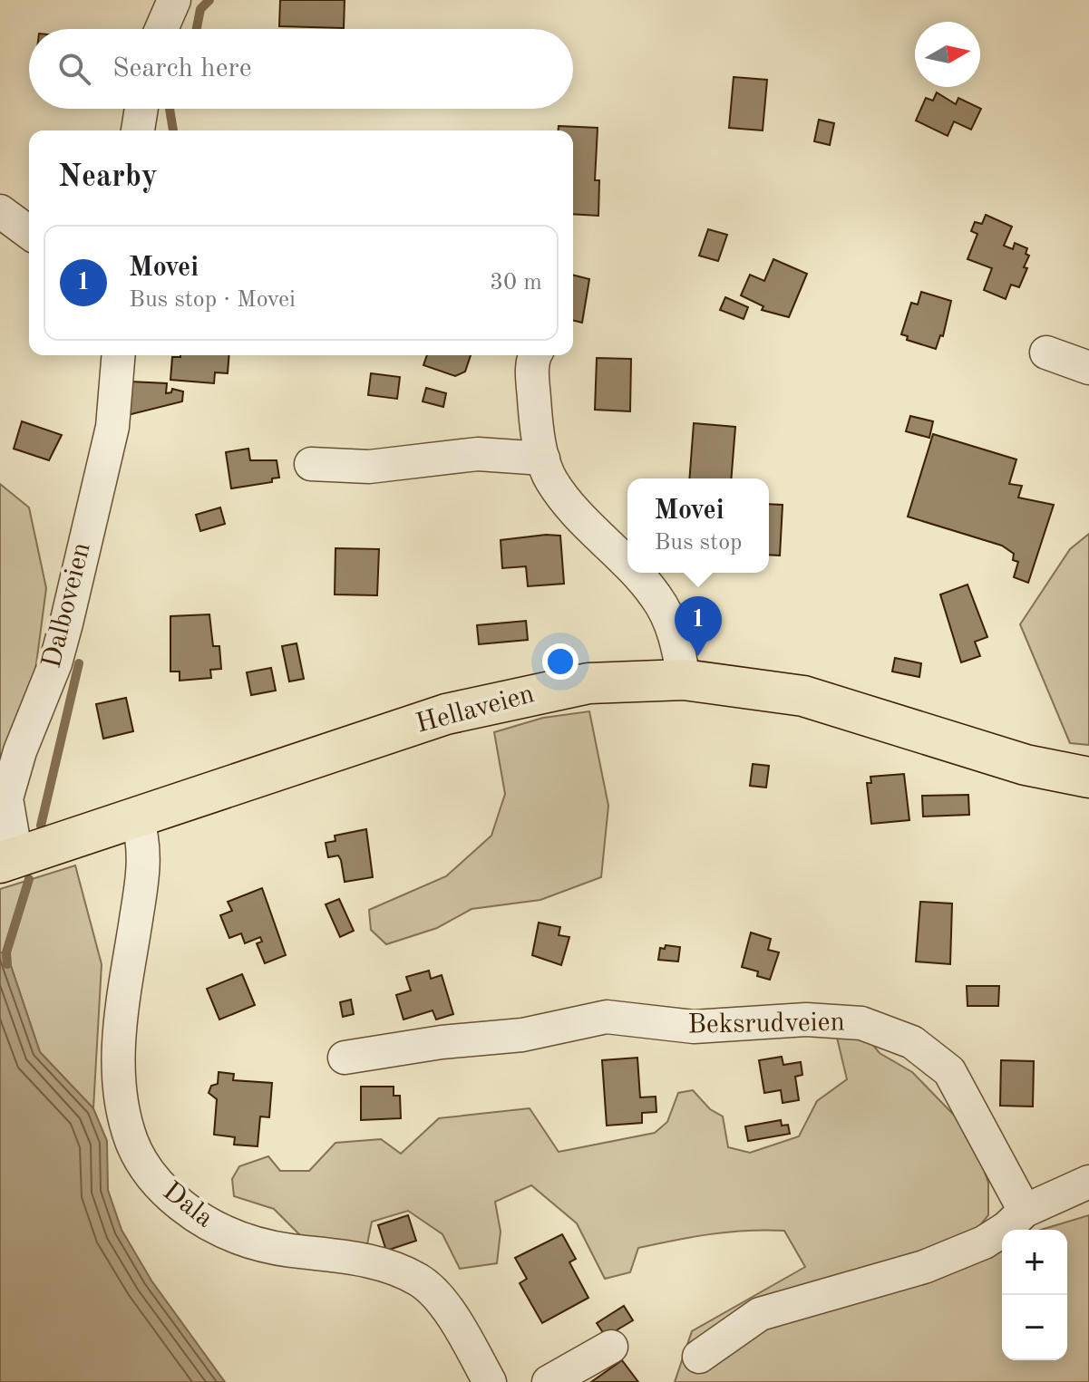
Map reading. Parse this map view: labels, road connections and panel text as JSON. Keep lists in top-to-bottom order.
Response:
{
  "streets": {
    "main road": ["Hellaveien"],
    "street": ["Dalboveien", "Beksrudveien", "Dala"]
  },
  "crossings": [
    ["Dalboveien", "Hellaveien"],
    ["Hellaveien", "Dala"]
  ],
  "north": "right",
  "page": {
    "search": "Search here",
    "heading": "Nearby",
    "list": [
      {
        "mark": "1",
        "name": "Movei",
        "note": "Bus stop · Movei",
        "value": "30 m"
      }
    ],
    "popup": ["Movei", "Bus stop"],
    "pins": "1",
    "map_buttons": ["+", "−"]
  }
}
